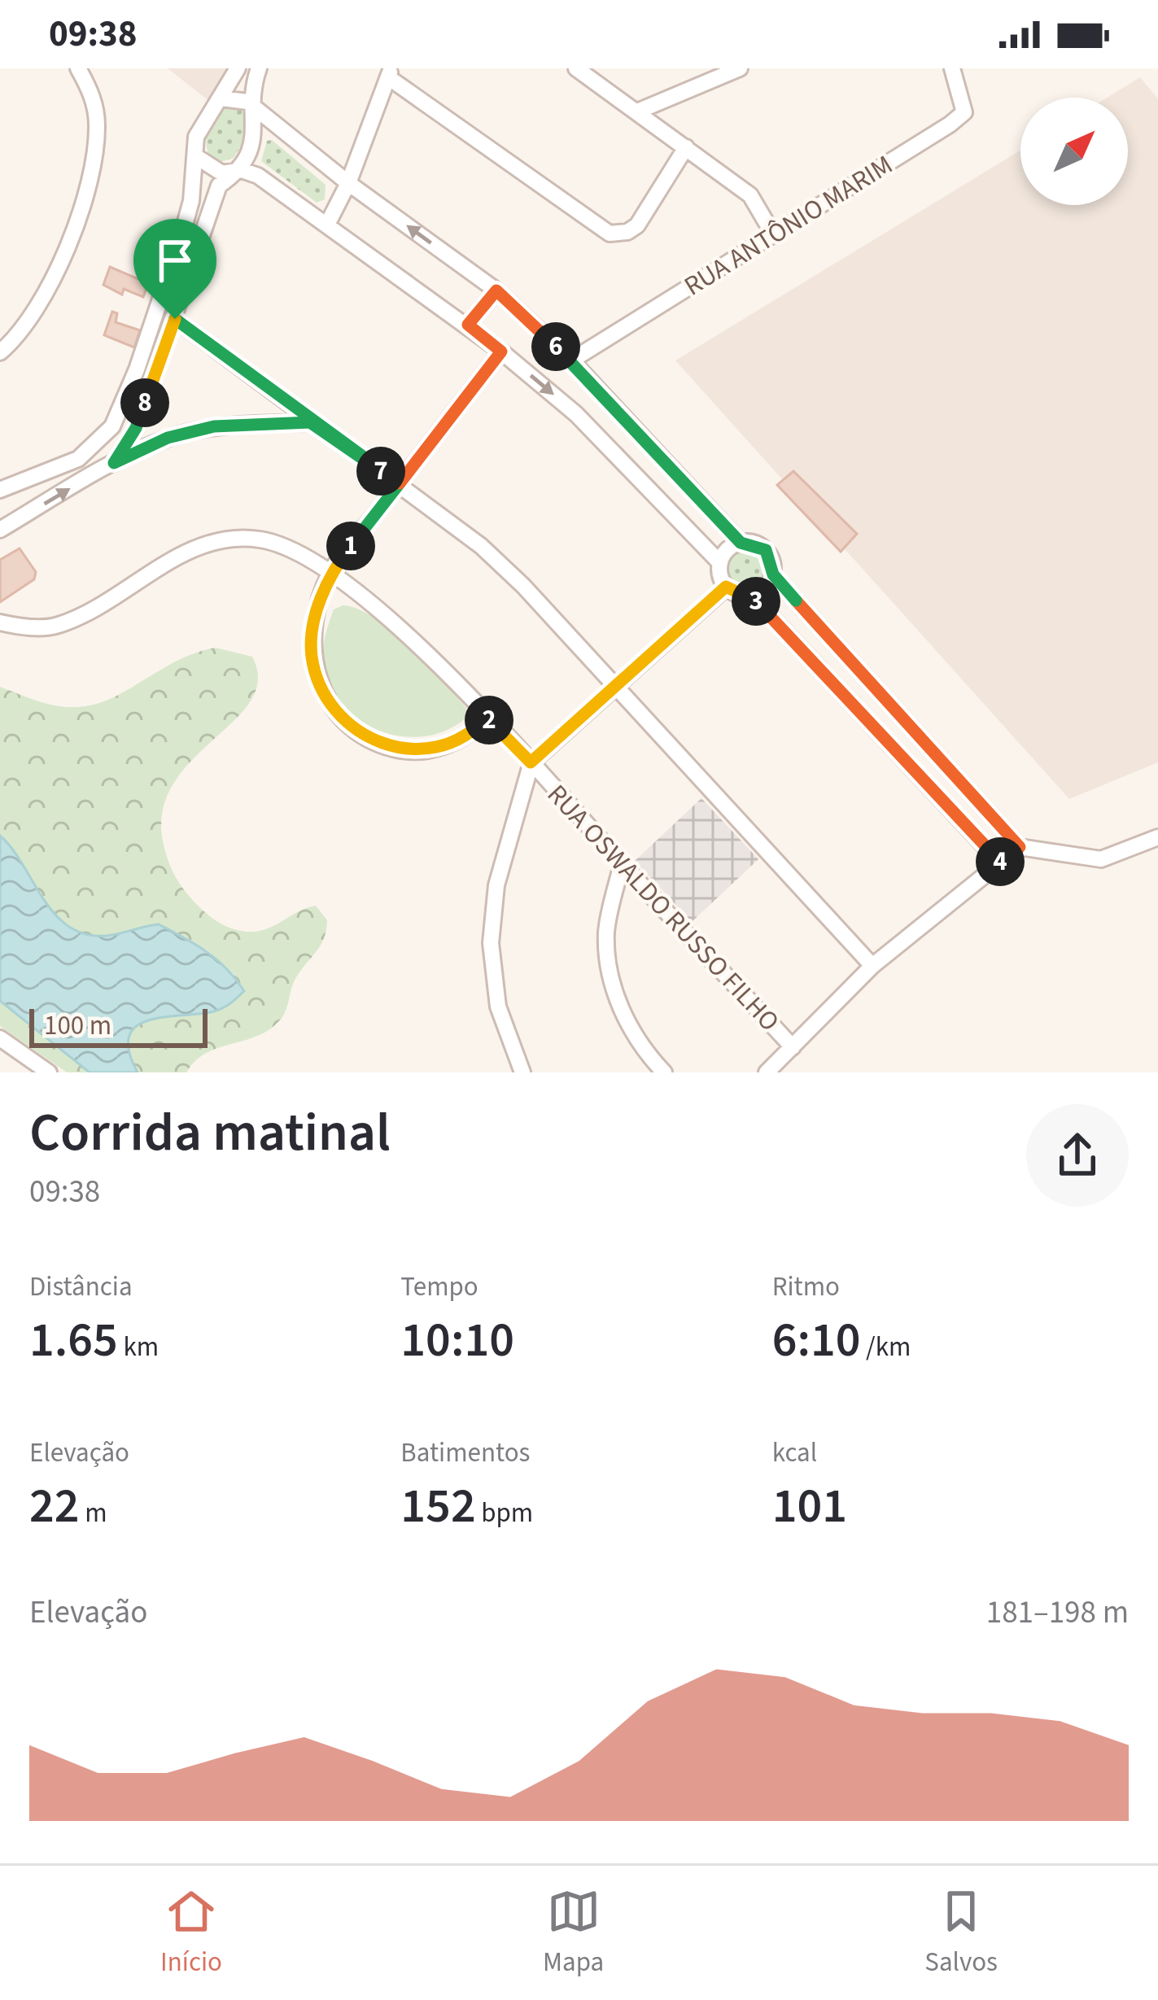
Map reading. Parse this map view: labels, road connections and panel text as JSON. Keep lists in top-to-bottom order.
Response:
{
  "streets": {
    "street": ["RUA ANTÔNIO MARIM", "RUA OSWALDO RUSSO FILHO"]
  },
  "scale_bar": "100 m",
  "north": "top right",
  "page": {
    "status": "09:38",
    "pins": [
      "6",
      "8",
      "7",
      "1",
      "3",
      "2",
      "4"
    ],
    "scale": "100 m",
    "heading": ["Corrida matinal", "09:38"],
    "stats": [
      ["Distância", "1.65 km"],
      ["Tempo", "10:10"],
      ["Ritmo", "6:10 /km"],
      ["Elevação", "22 m"],
      ["Batimentos", "152 bpm"],
      ["kcal", "101"]
    ],
    "chart": ["Elevação", "181–198 m"],
    "tabs": ["Início", "Mapa", "Salvos"]
  }
}
